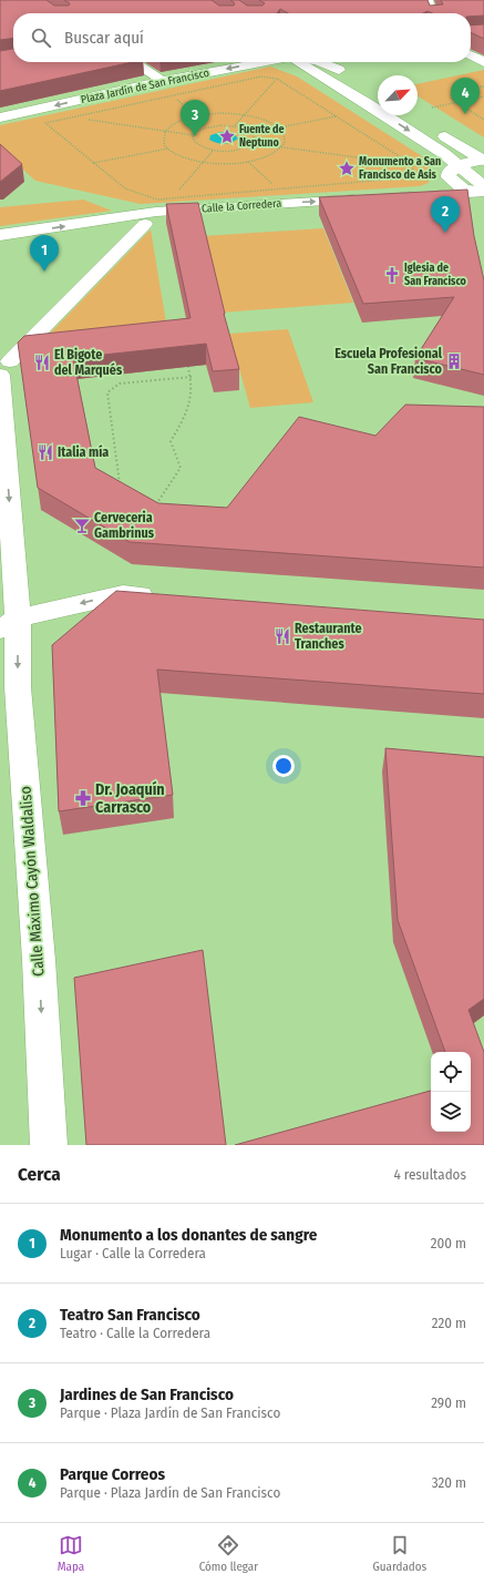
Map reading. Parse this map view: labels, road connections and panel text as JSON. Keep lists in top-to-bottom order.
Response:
{
  "streets": {
    "main road": ["Plaza Jardín de San Francisco", "Calle la Corredera", "Calle Máximo Cayón Waldaliso"]
  },
  "one_way": ["Calle la Corredera", "Calle Máximo Cayón Waldaliso"],
  "places": {
    "place": ["Fuente de Neptuno", "Monumento a San Francisco de Asis"],
    "church": ["Iglesia de San Francisco"],
    "building": ["Escuela Profesional San Francisco"],
    "restaurant": ["El Bigote del Marqués", "Italia mía", "Restaurante Tranches"],
    "bar": ["Cerveceria Gambrinus"],
    "pharmacy": ["Dr. Joaquín Carrasco"]
  },
  "north": "top right",
  "page": {
    "search": "Buscar aquí",
    "pins": [
      "4",
      "3",
      "2",
      "1"
    ],
    "heading": ["Cerca", "4 resultados"],
    "list": [
      {
        "mark": "1",
        "name": "Monumento a los donantes de sangre",
        "note": "Lugar · Calle la Corredera",
        "value": "200 m"
      },
      {
        "mark": "2",
        "name": "Teatro San Francisco",
        "note": "Teatro · Calle la Corredera",
        "value": "220 m"
      },
      {
        "mark": "3",
        "name": "Jardines de San Francisco",
        "note": "Parque · Plaza Jardín de San Francisco",
        "value": "290 m"
      },
      {
        "mark": "4",
        "name": "Parque Correos",
        "note": "Parque · Plaza Jardín de San Francisco",
        "value": "320 m"
      }
    ],
    "nav": ["Mapa", "Cómo llegar", "Guardados"]
  }
}
